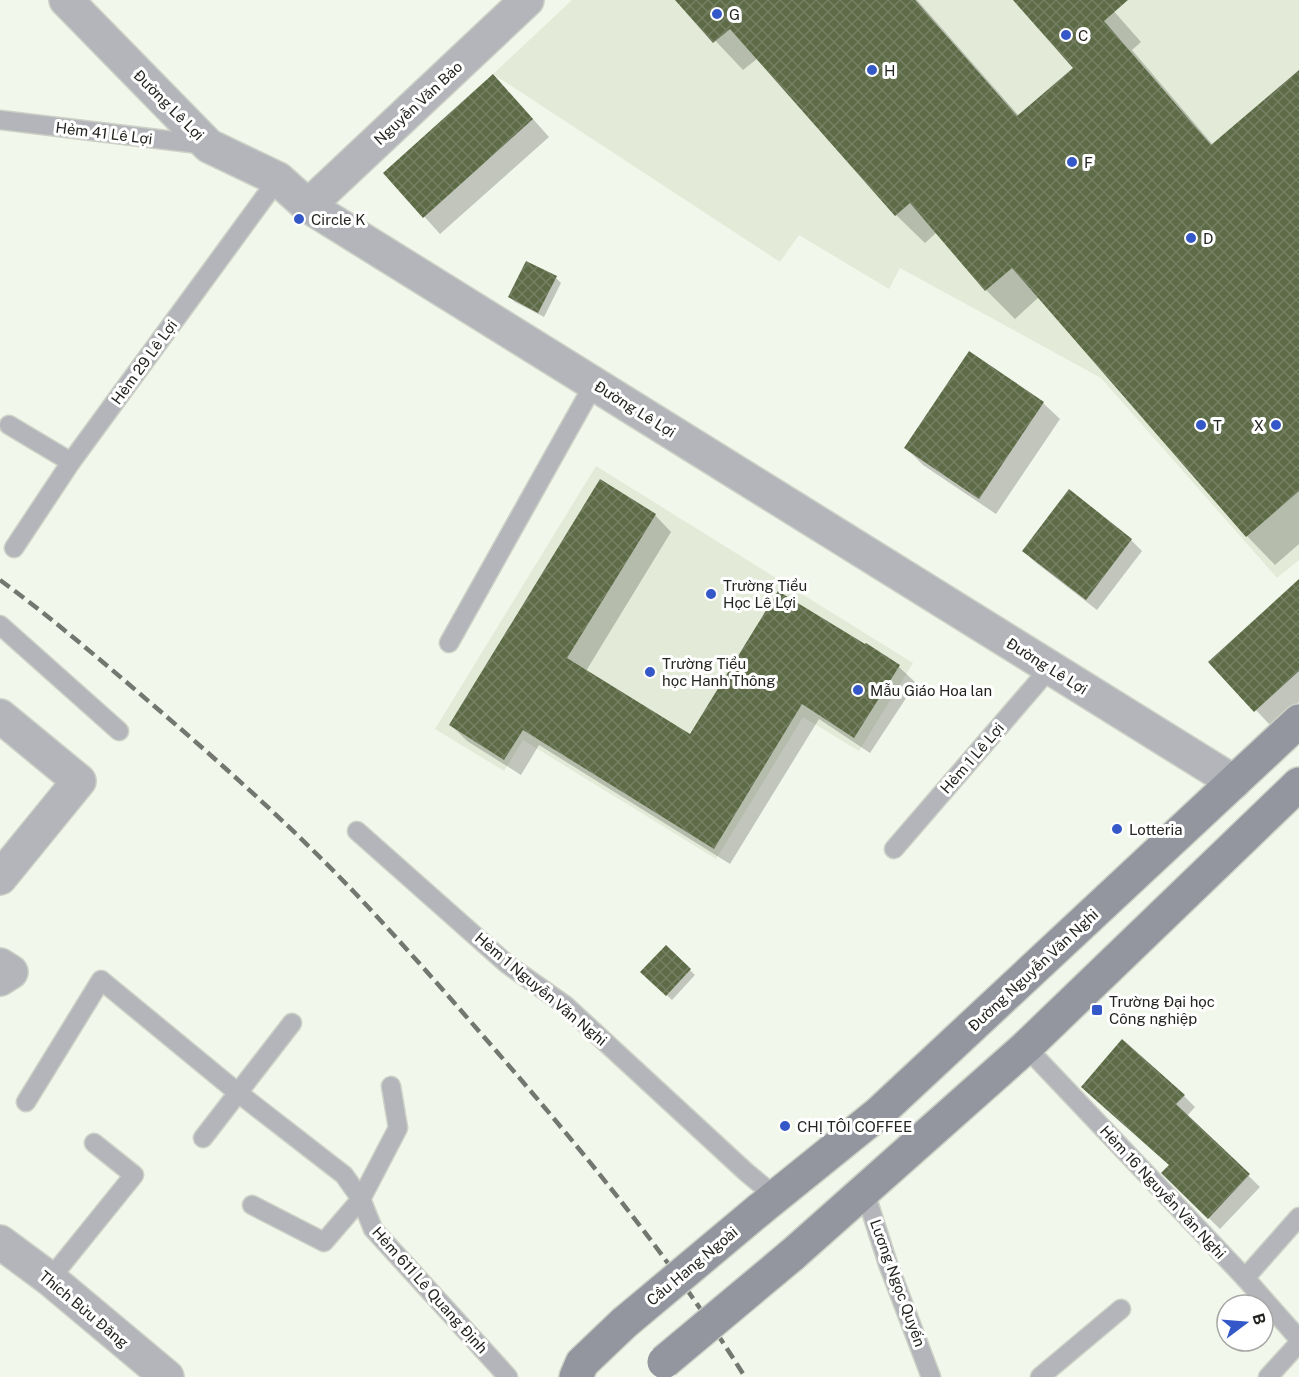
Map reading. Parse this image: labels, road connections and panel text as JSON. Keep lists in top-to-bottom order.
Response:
{
  "streets": {
    "main road": ["Đường Nguyễn Văn Nghi", "Cầu Hang Ngoài"],
    "street": ["Nguyễn Văn Bảo", "Đường Lê Lợi", "Thích Bửu Đăng"],
    "lane": [
      "Hẻm 41 Lê Lợi",
      "Hẻm 29 Lê Lợi",
      "Hẻm 1 Lê Lợi",
      "Hẻm 1 Nguyễn Văn Nghi",
      "Hẻm 16 Nguyễn Văn Nghi",
      "Lương Ngọc Quyến",
      "Hẻm 611 Lê Quang Định"
    ]
  },
  "crossings": [
    ["Nguyễn Văn Bảo", "Đường Lê Lợi"],
    ["Đường Lê Lợi", "Hẻm 41 Lê Lợi"],
    ["Đường Lê Lợi", "Hẻm 29 Lê Lợi"],
    ["Đường Lê Lợi", "Hẻm 1 Lê Lợi"],
    ["Đường Lê Lợi", "Đường Nguyễn Văn Nghi"],
    ["Đường Nguyễn Văn Nghi", "Hẻm 1 Nguyễn Văn Nghi"],
    ["Đường Nguyễn Văn Nghi", "Cầu Hang Ngoài"],
    ["Hẻm 1 Nguyễn Văn Nghi", "Cầu Hang Ngoài"]
  ],
  "places": {
    "other": [
      "G",
      "C",
      "H",
      "F",
      "Circle K",
      "D",
      "T",
      "X",
      "Trường Tiểu Học Lê Lợi",
      "Trường Tiểu học Hanh Thông",
      "Mẫu Giáo Hoa lan",
      "Lotteria",
      "CHỊ TÔI COFFEE"
    ],
    "transit": ["Trường Đại học Công nghiệp"]
  },
  "north": "right"
}
